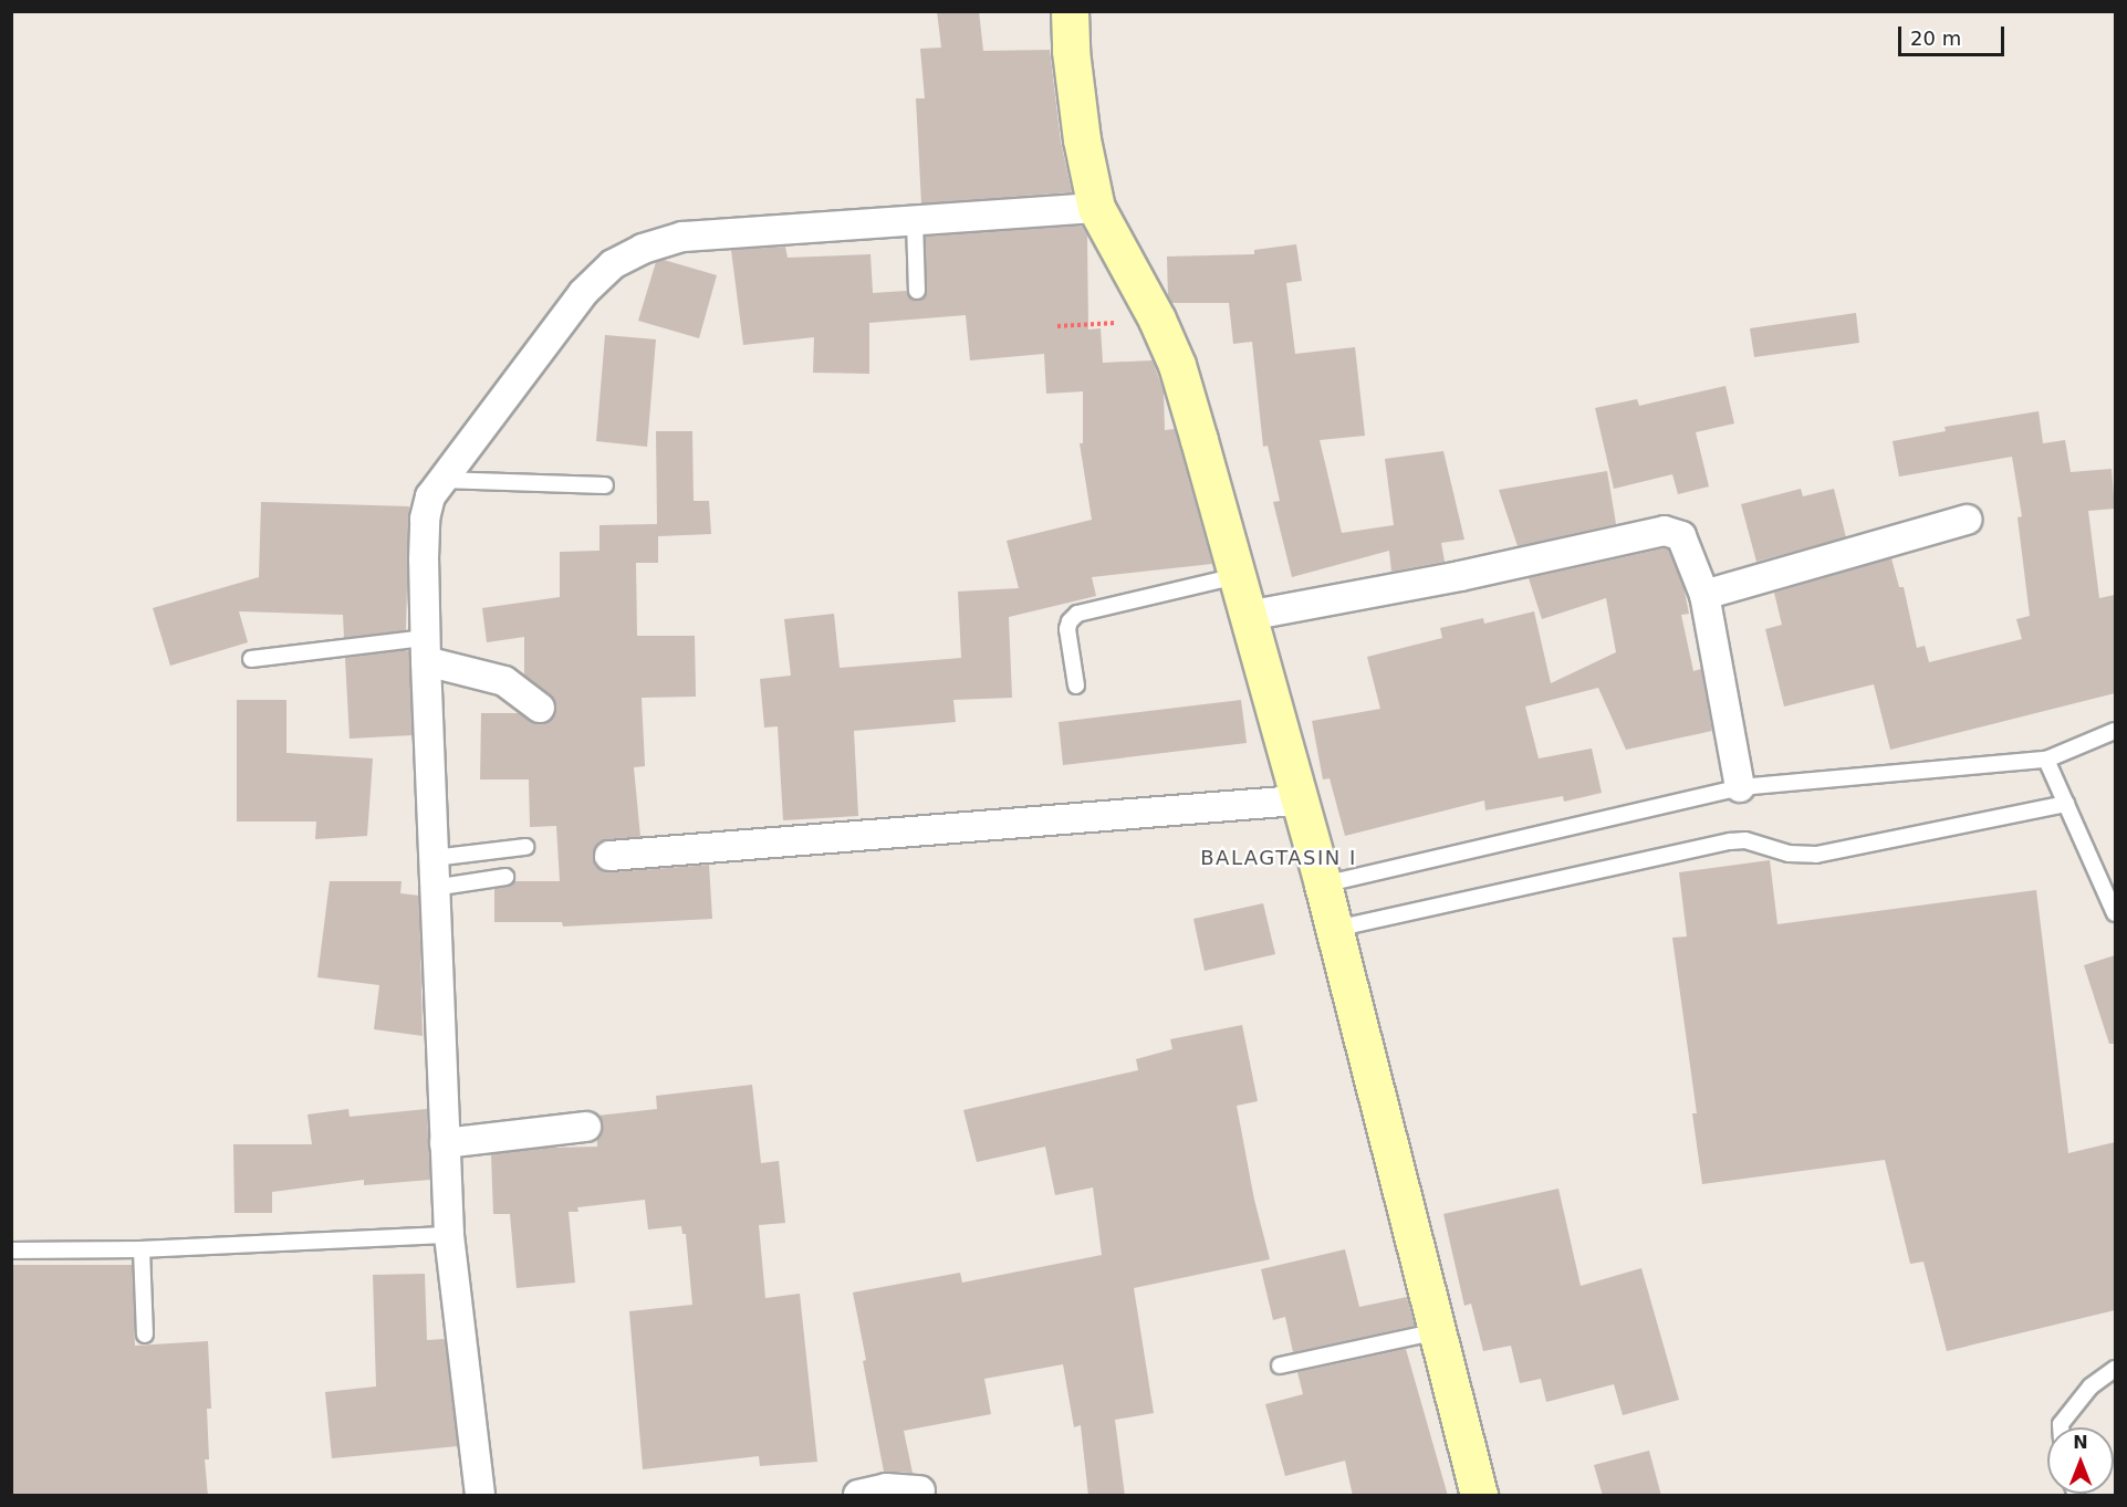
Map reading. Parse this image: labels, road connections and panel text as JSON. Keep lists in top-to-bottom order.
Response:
{
  "districts": ["BALAGTASIN I"],
  "scale_bar": "20 m",
  "north": "top"
}
